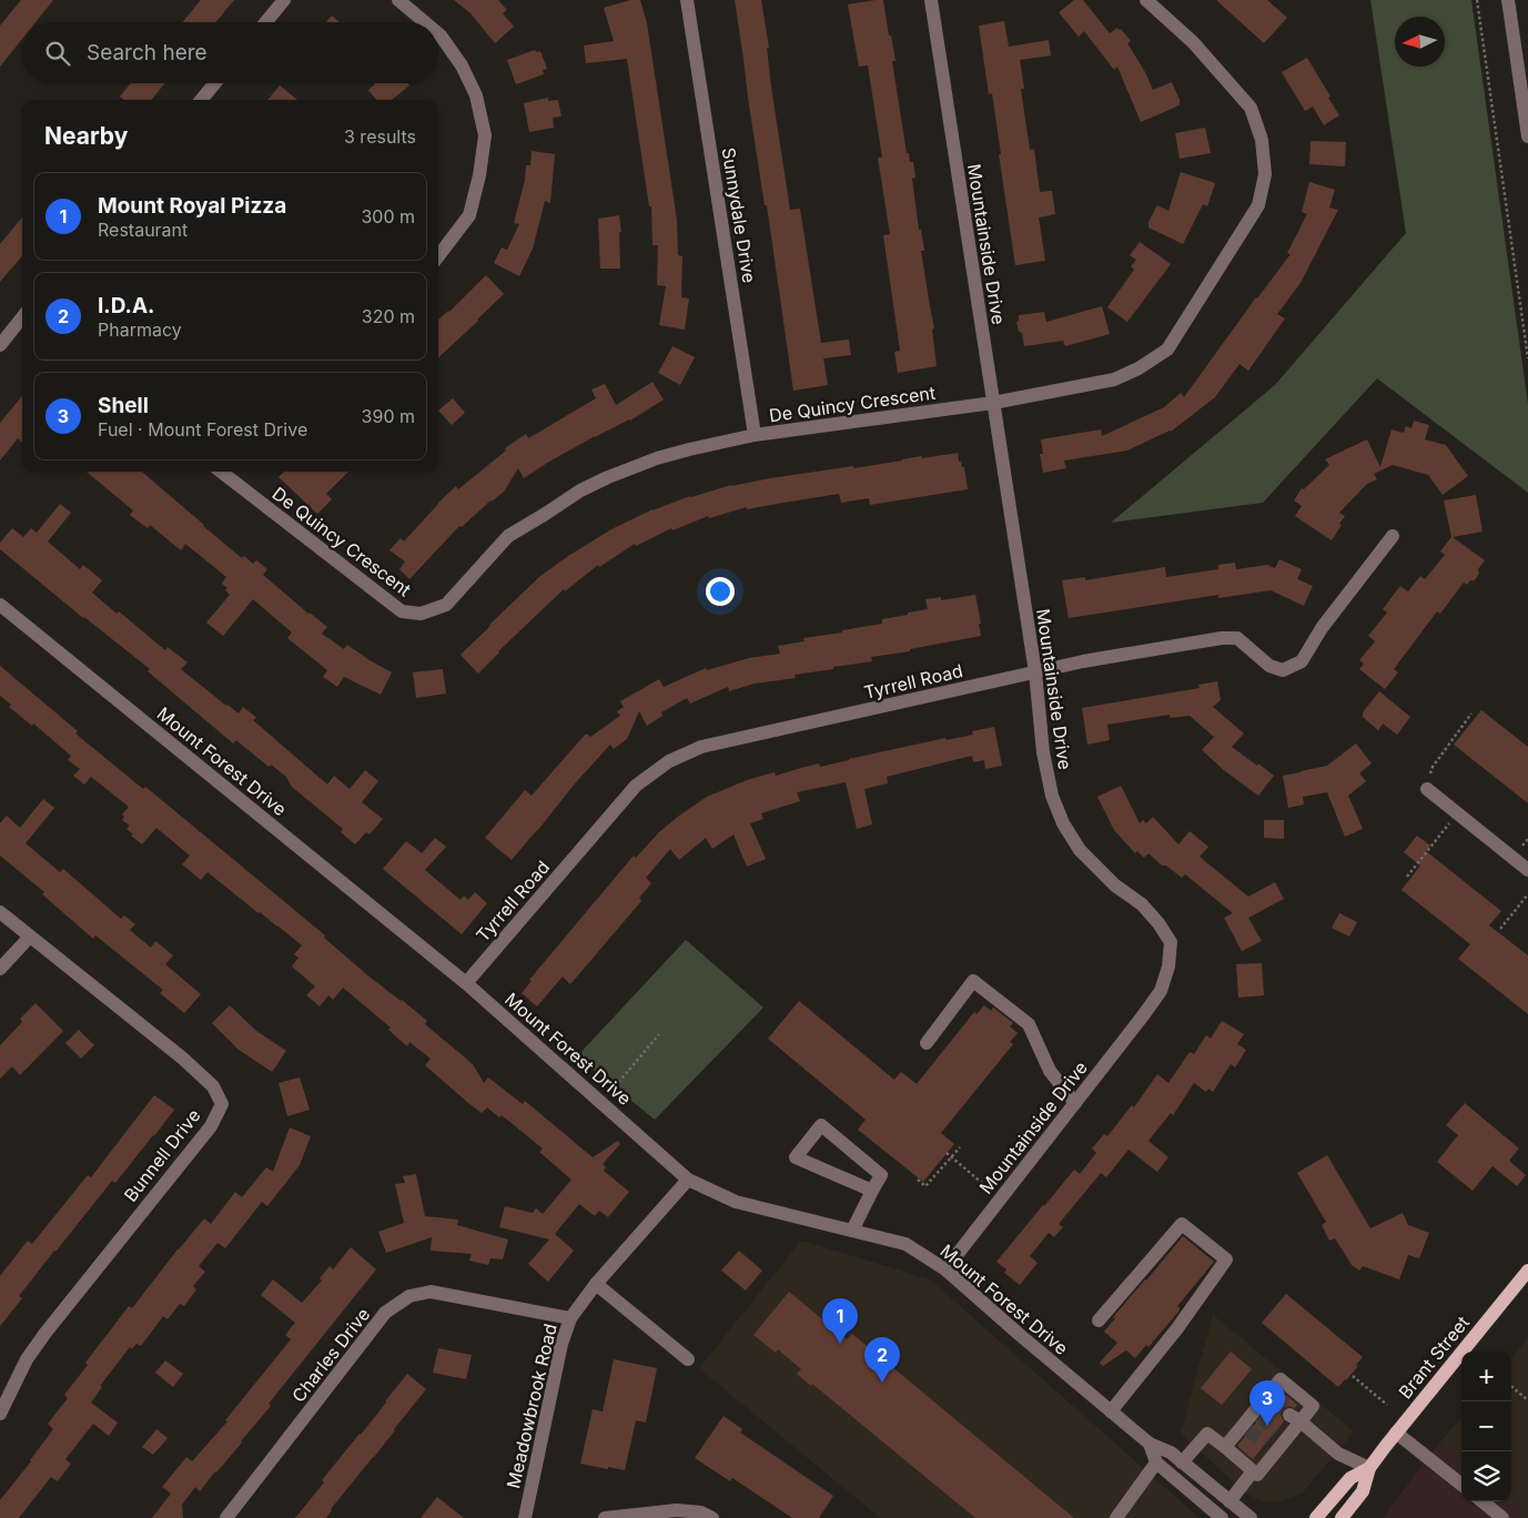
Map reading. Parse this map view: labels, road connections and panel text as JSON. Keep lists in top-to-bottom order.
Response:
{
  "streets": {
    "main road": ["Brant Street"],
    "street": [
      "Sunnydale Drive",
      "Mountainside Drive",
      "De Quincy Crescent",
      "Tyrrell Road",
      "Mount Forest Drive",
      "Bunnell Drive",
      "Charles Drive",
      "Meadowbrook Road"
    ]
  },
  "crossings": [
    ["Sunnydale Drive", "De Quincy Crescent"],
    ["Mountainside Drive", "De Quincy Crescent"],
    ["Mountainside Drive", "Tyrrell Road"],
    ["Mountainside Drive", "Mount Forest Drive"],
    ["Tyrrell Road", "Mount Forest Drive"],
    ["Mount Forest Drive", "Meadowbrook Road"],
    ["Charles Drive", "Meadowbrook Road"]
  ],
  "north": "left",
  "page": {
    "search": "Search here",
    "heading": ["Nearby", "3 results"],
    "list": [
      {
        "mark": "1",
        "name": "Mount Royal Pizza",
        "note": "Restaurant",
        "value": "300 m"
      },
      {
        "mark": "2",
        "name": "I.D.A.",
        "note": "Pharmacy",
        "value": "320 m"
      },
      {
        "mark": "3",
        "name": "Shell",
        "note": "Fuel · Mount Forest Drive",
        "value": "390 m"
      }
    ],
    "pins": ["1", "2", "3"],
    "map_buttons": ["+", "−"]
  }
}
